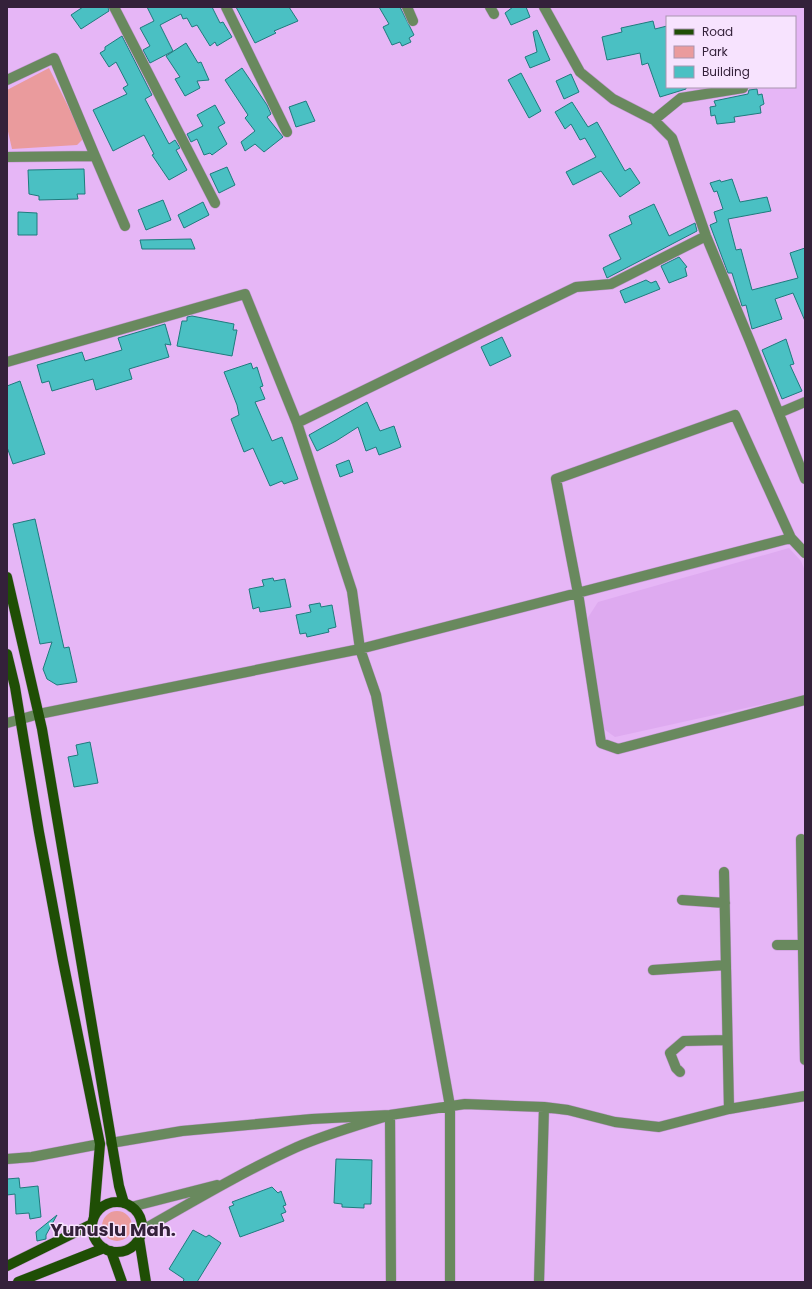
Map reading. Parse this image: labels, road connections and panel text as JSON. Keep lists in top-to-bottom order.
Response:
{
  "districts": ["Yunuslu Mah."],
  "legend": ["Road", "Park", "Building"]
}
